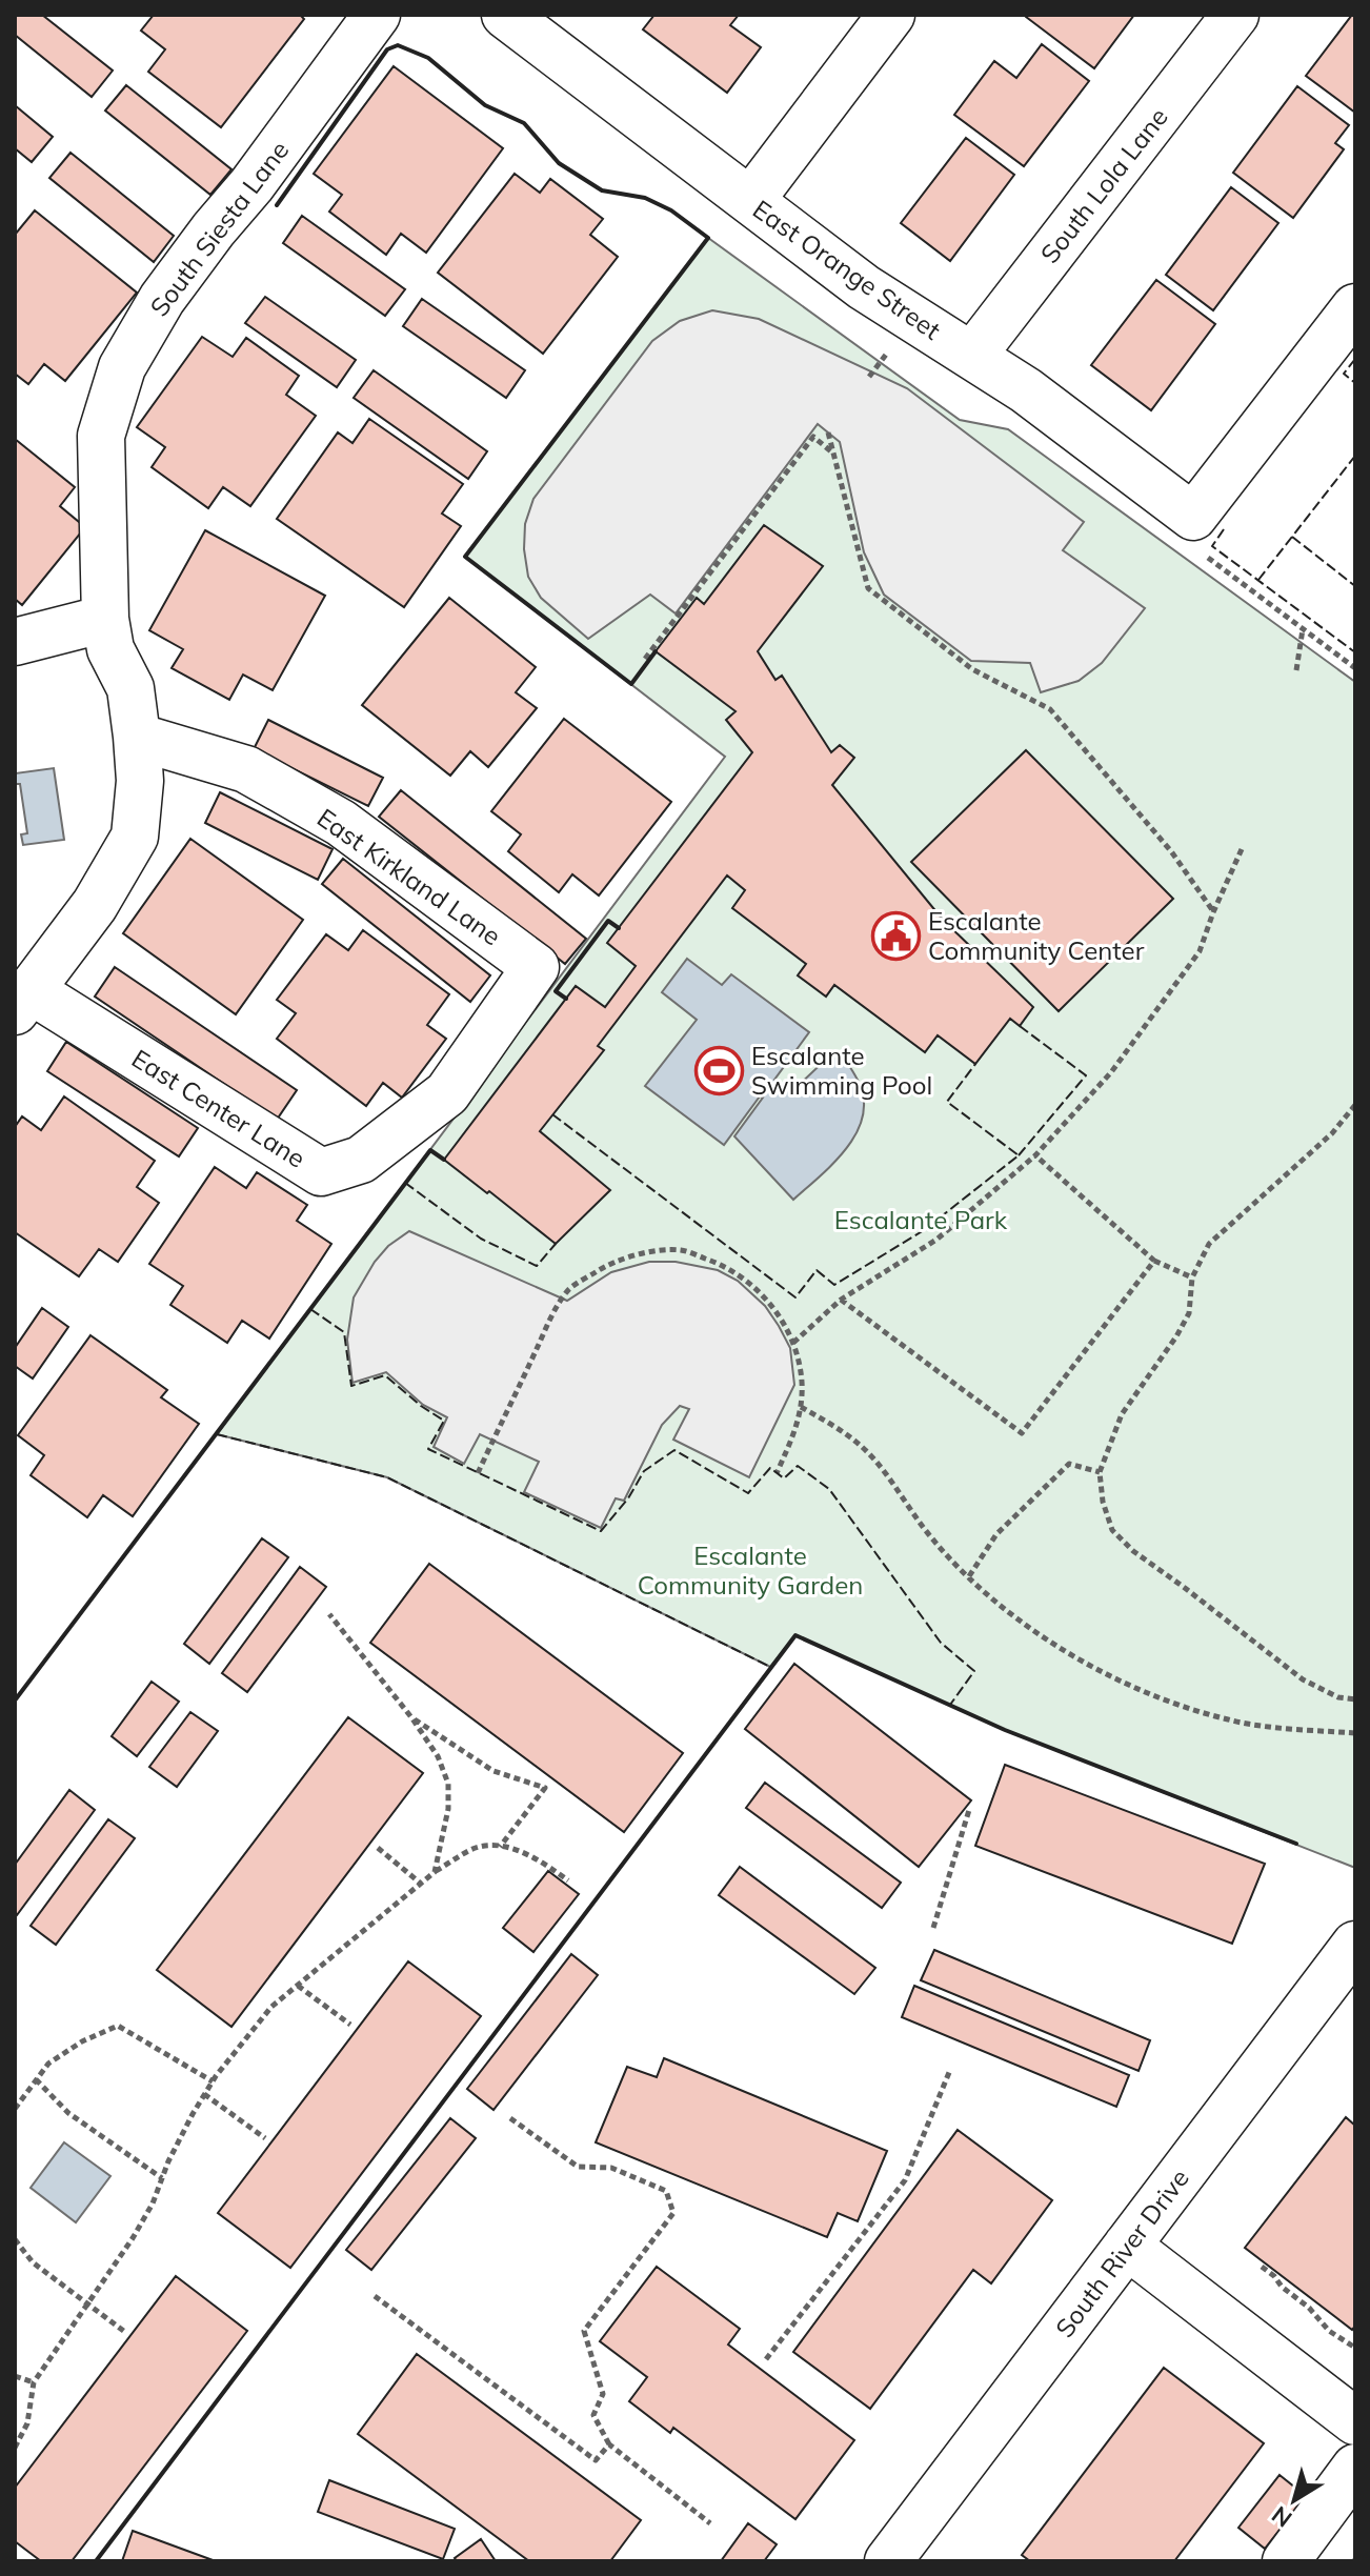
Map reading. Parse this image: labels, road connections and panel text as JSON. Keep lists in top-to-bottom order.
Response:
{
  "streets": {
    "street": [
      "South Lola Lane",
      "South Siesta Lane",
      "East Orange Street",
      "East Kirkland Lane",
      "East Center Lane",
      "South River Drive"
    ]
  },
  "crossings": [
    ["South Lola Lane", "East Orange Street"],
    ["East Kirkland Lane", "East Center Lane"]
  ],
  "parks": ["Escalante Park", "Escalante Community Garden"],
  "places": {
    "public building": ["Escalante Community Center"],
    "sports": ["Escalante Swimming Pool"]
  },
  "north": "bottom left"
}
